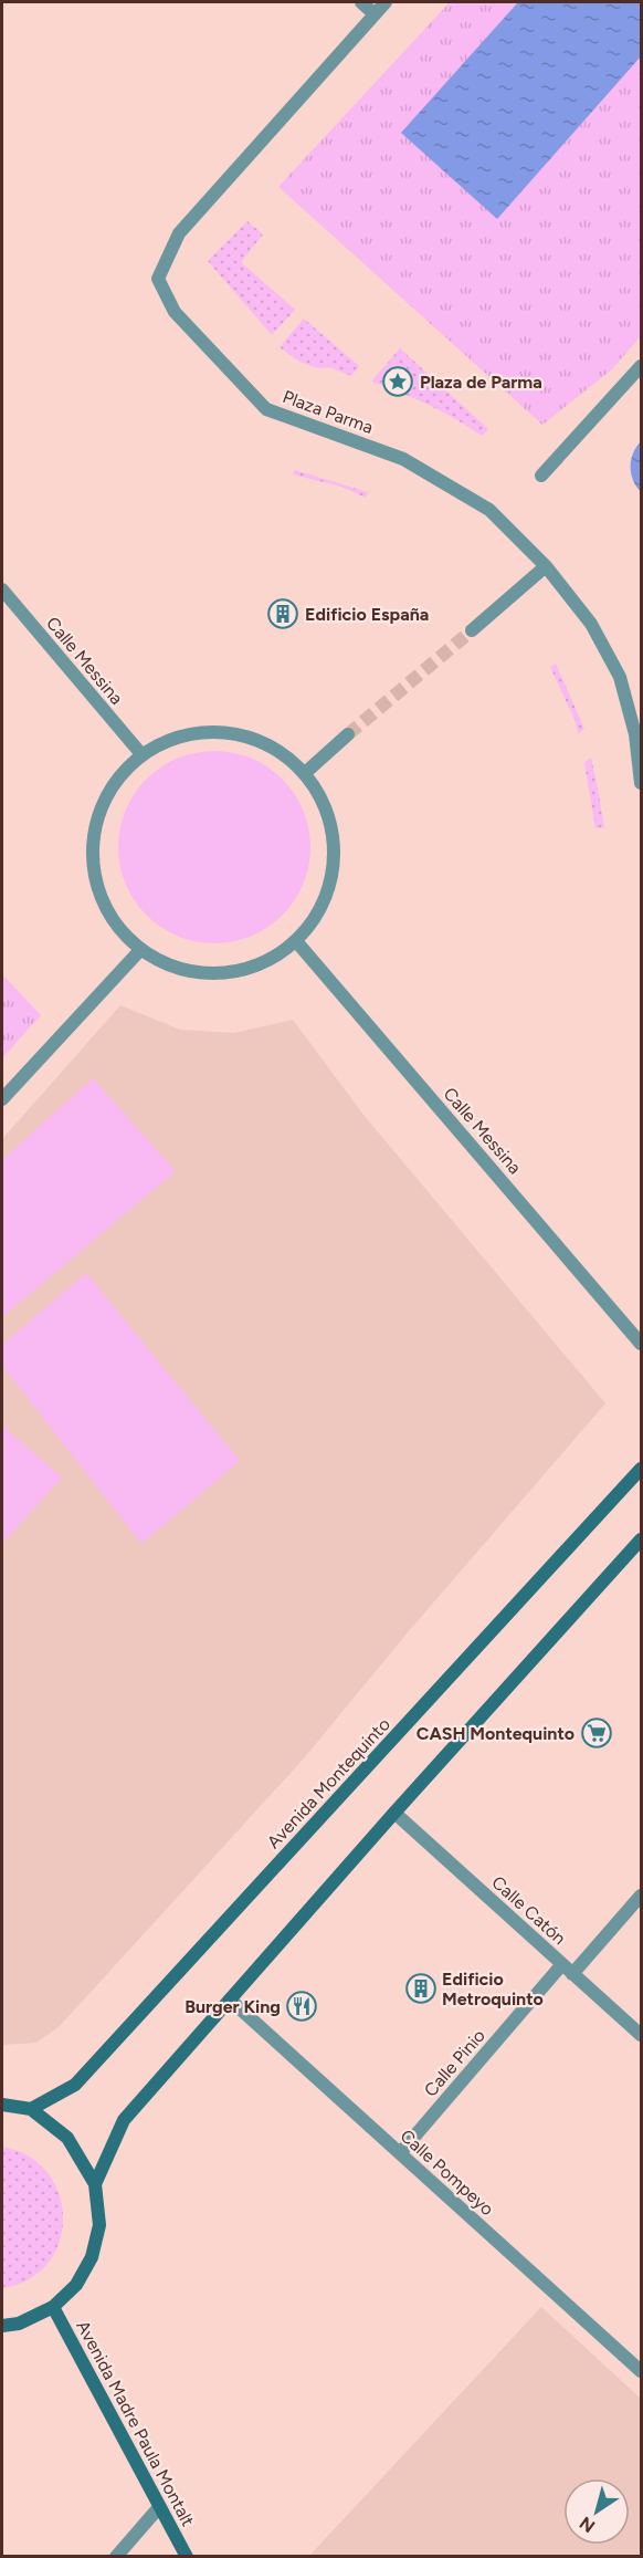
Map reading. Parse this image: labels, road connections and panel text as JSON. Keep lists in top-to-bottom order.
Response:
{
  "streets": {
    "street": [
      "Plaza Parma",
      "Calle Messina",
      "Avenida Montequinto",
      "Calle Catón",
      "Calle Pinio",
      "Calle Pompeyo",
      "Avenida Madre Paula Montalt"
    ]
  },
  "crossings": [
    ["Calle Catón", "Calle Pinio"],
    ["Calle Pinio", "Calle Pompeyo"]
  ],
  "places": {
    "place": ["Plaza de Parma"],
    "building": ["Edificio España", "Edificio Metroquinto"],
    "supermarket": ["CASH Montequinto"],
    "restaurant": ["Burger King"]
  },
  "north": "bottom left"
}
